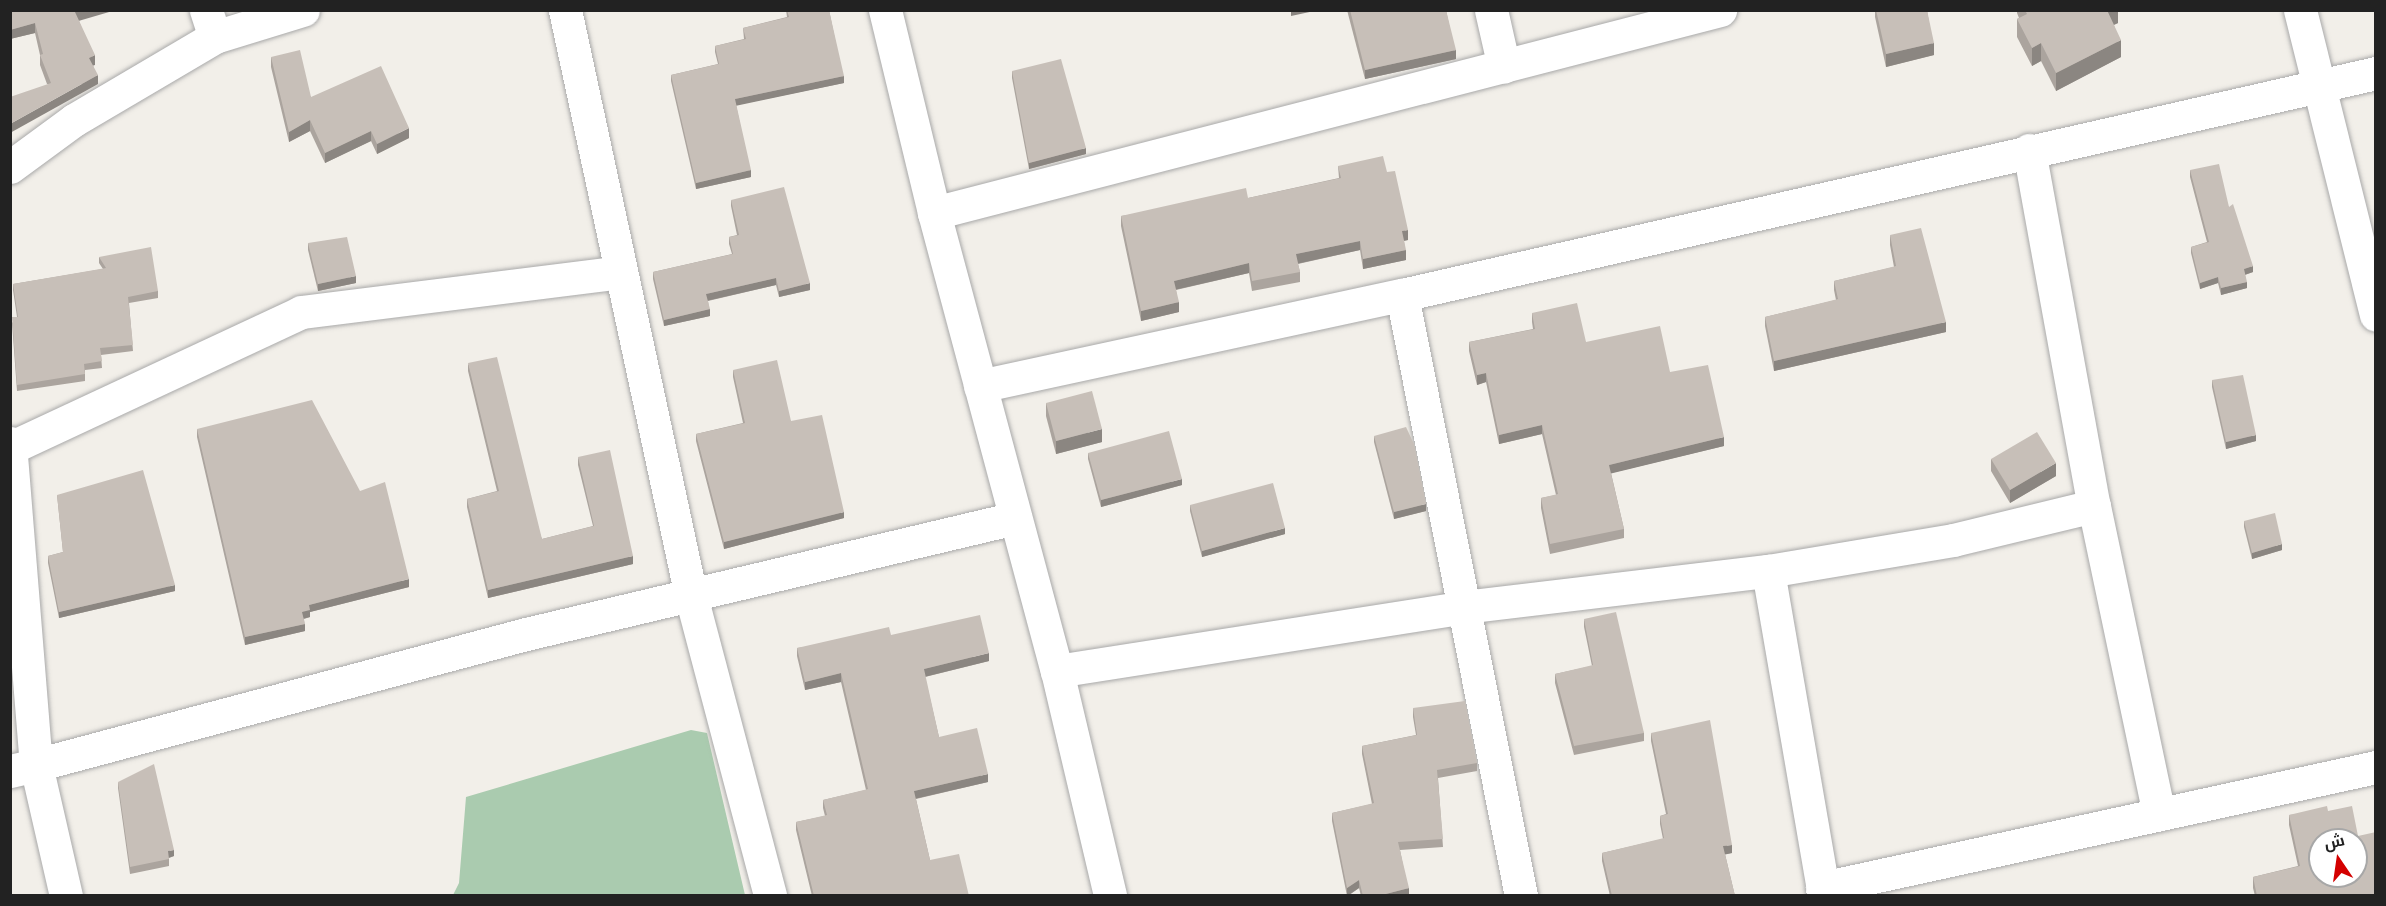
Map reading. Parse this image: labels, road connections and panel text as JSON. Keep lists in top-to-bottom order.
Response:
{
  "north": "top"
}
